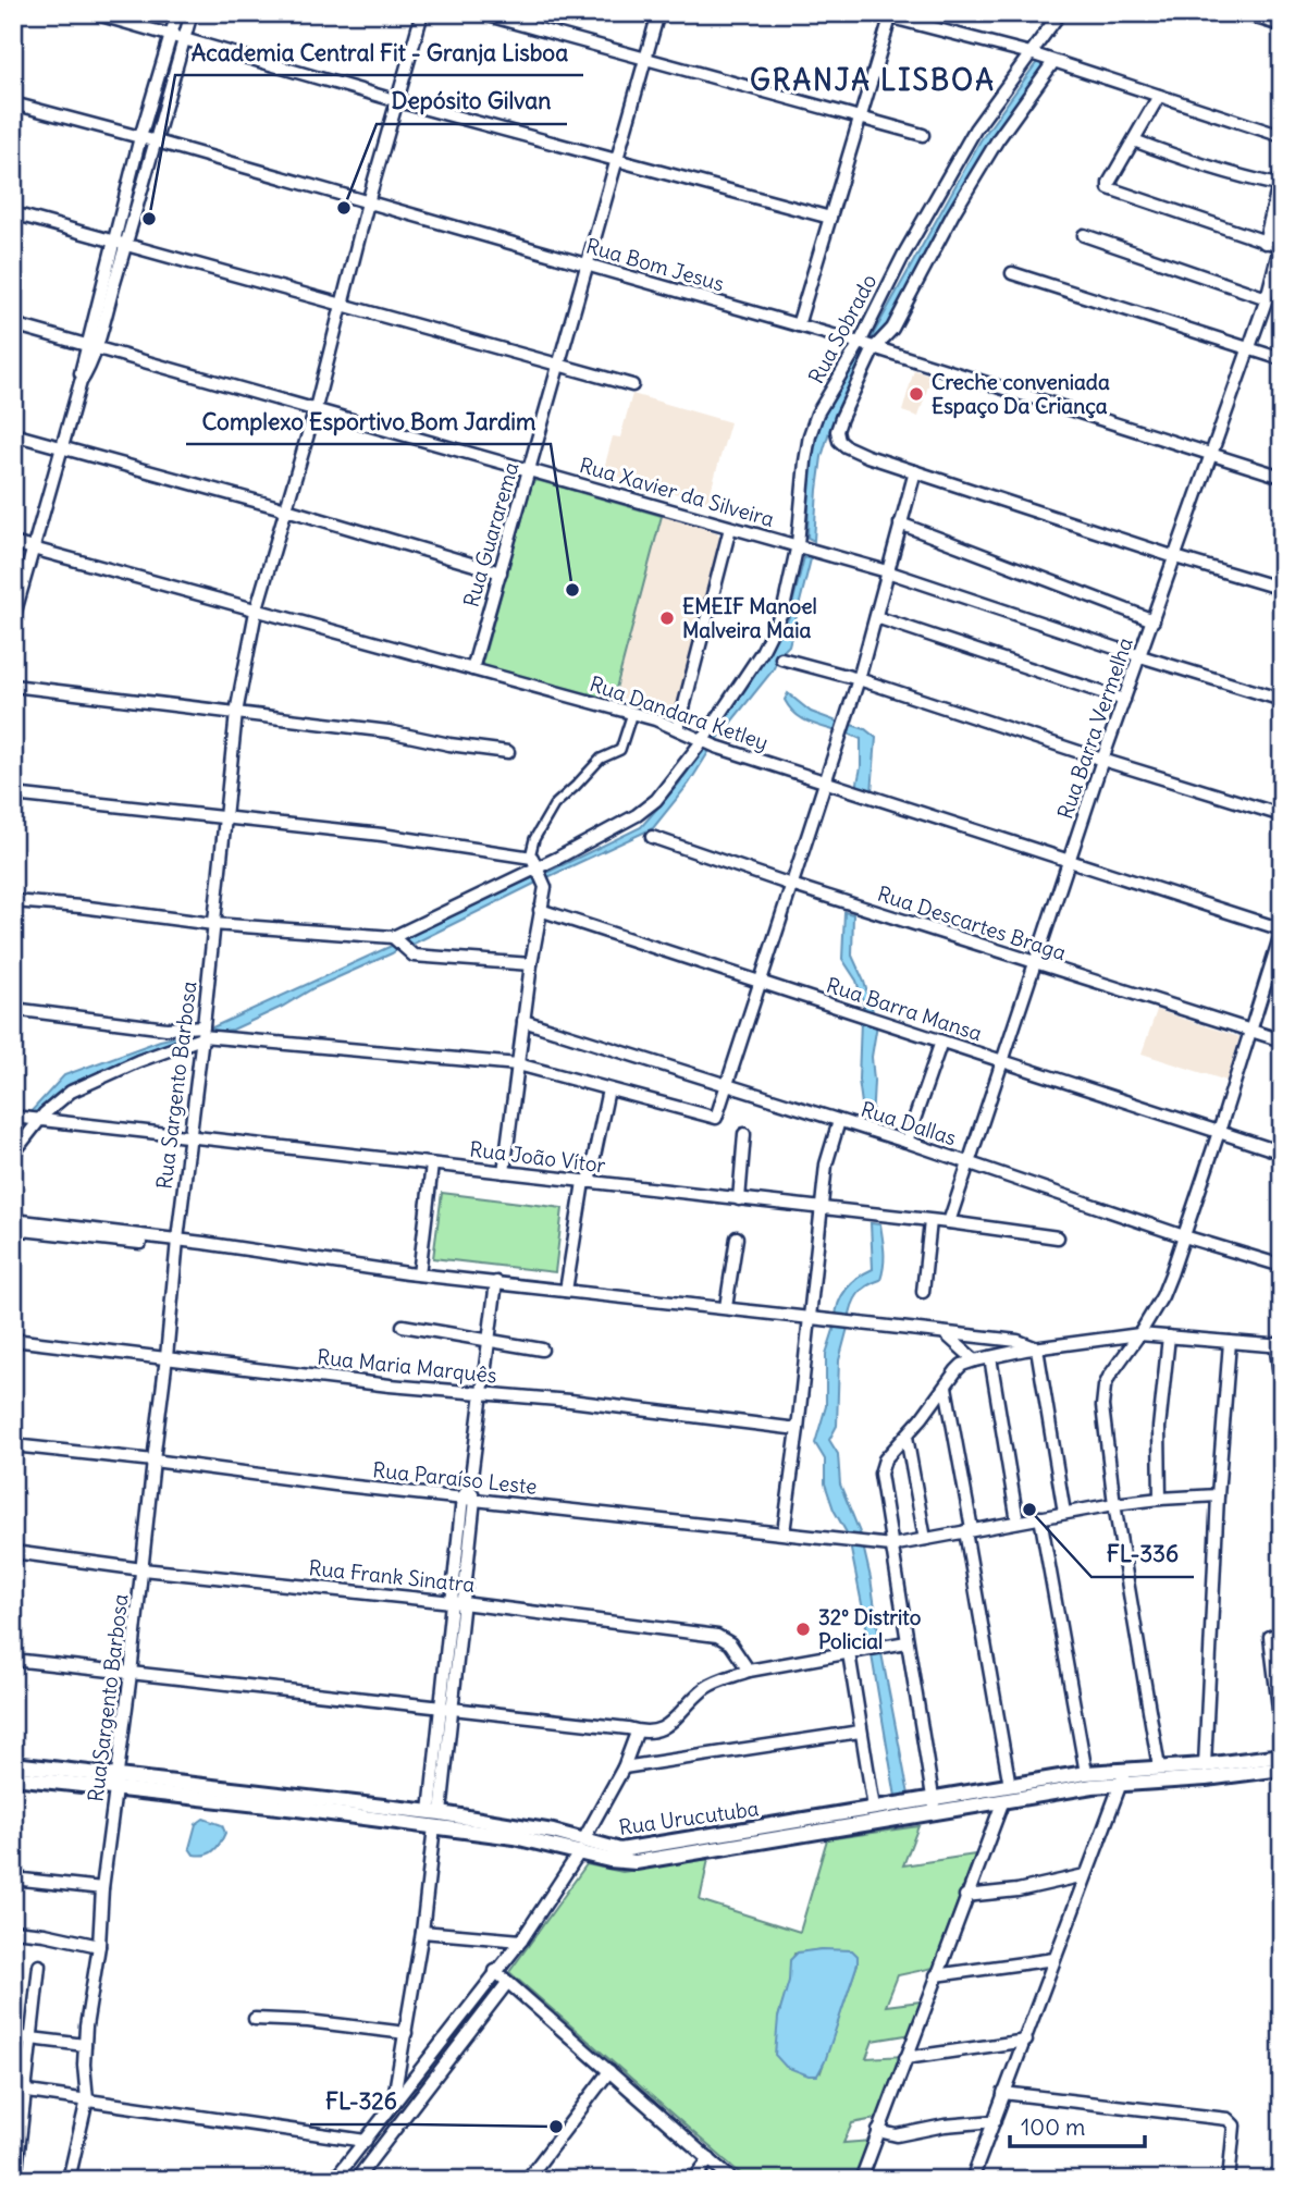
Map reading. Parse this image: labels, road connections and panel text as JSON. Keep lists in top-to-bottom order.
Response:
{
  "streets": {
    "street": [
      "Rua Bom Jesus",
      "Rua Sobrado",
      "Rua Xavier da Silveira",
      "Rua Guararema",
      "Rua Dandara Ketley",
      "Rua Barra Vermelha",
      "Rua Descartes Braga",
      "Rua Barra Mansa",
      "Rua Sargento Barbosa",
      "Rua Dallas",
      "Rua João Vítor",
      "Rua Maria Marquês",
      "Rua Paraíso Leste",
      "Rua Frank Sinatra",
      "Rua Urucutuba"
    ]
  },
  "crossings": [
    ["Rua Bom Jesus", "Rua Sobrado"],
    ["Rua Bom Jesus", "Rua Guararema"],
    ["Rua Bom Jesus", "Rua Barra Vermelha"],
    ["Rua Bom Jesus", "Rua Sargento Barbosa"],
    ["Rua Sobrado", "Rua Xavier da Silveira"],
    ["Rua Sobrado", "Rua Dandara Ketley"],
    ["Rua Xavier da Silveira", "Rua Guararema"],
    ["Rua Xavier da Silveira", "Rua Barra Vermelha"],
    ["Rua Xavier da Silveira", "Rua Sargento Barbosa"],
    ["Rua Guararema", "Rua Dandara Ketley"],
    ["Rua Dandara Ketley", "Rua Barra Vermelha"],
    ["Rua Dandara Ketley", "Rua Sargento Barbosa"],
    ["Rua Barra Vermelha", "Rua Descartes Braga"],
    ["Rua Barra Vermelha", "Rua Barra Mansa"],
    ["Rua Barra Vermelha", "Rua Dallas"],
    ["Rua Barra Vermelha", "Rua João Vítor"],
    ["Rua Sargento Barbosa", "Rua João Vítor"],
    ["Rua Sargento Barbosa", "Rua Maria Marquês"],
    ["Rua Sargento Barbosa", "Rua Paraíso Leste"],
    ["Rua Sargento Barbosa", "Rua Frank Sinatra"],
    ["Rua Sargento Barbosa", "Rua Urucutuba"]
  ],
  "districts": ["GRANJA LISBOA"],
  "places": [
    "Depósito Gilvan",
    "Academia Central Fit - Granja Lisboa",
    "Creche conveniada Espaço Da Criança",
    "Complexo Esportivo Bom Jardim",
    "EMEIF Manoel Malveira Maia",
    "FL-336",
    "32º Distrito Policial",
    "FL-326"
  ],
  "scale_bar": "100 m"
}
